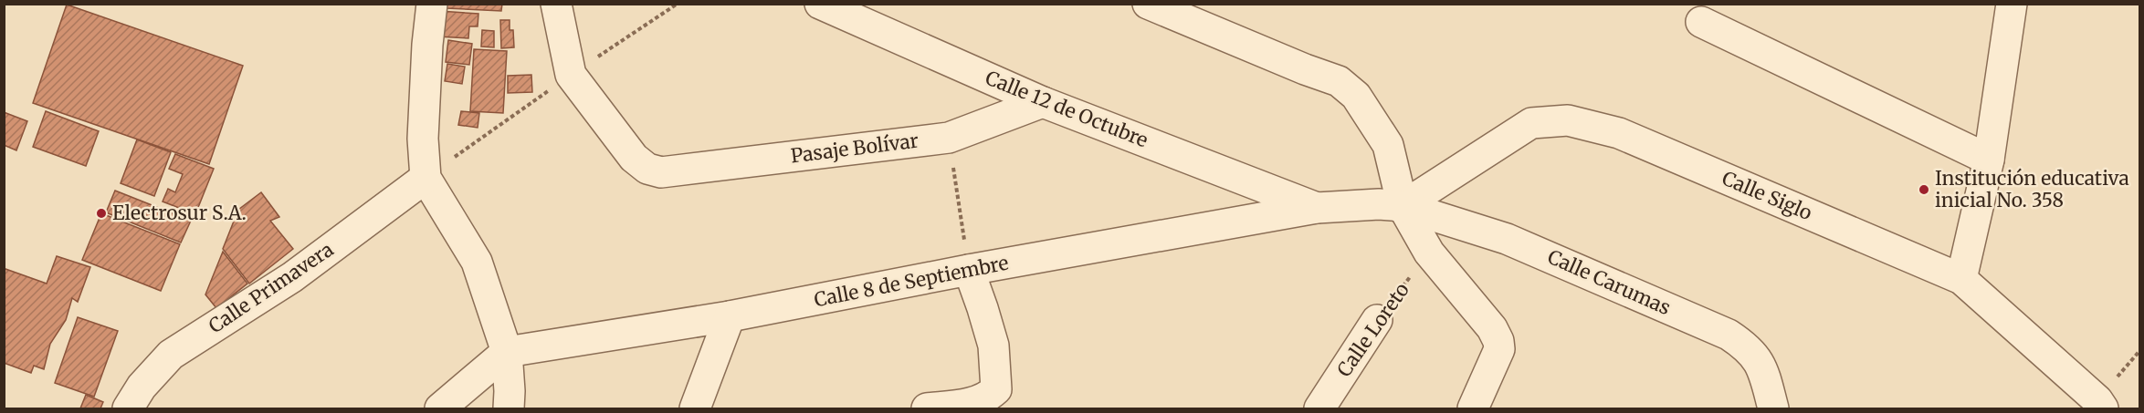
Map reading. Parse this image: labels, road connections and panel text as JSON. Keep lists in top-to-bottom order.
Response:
{
  "streets": {
    "street": [
      "Calle 12 de Octubre",
      "Pasaje Bolívar",
      "Calle Siglo",
      "Calle 8 de Septiembre",
      "Calle Carumas",
      "Calle Primavera",
      "Calle Loreto"
    ]
  },
  "crossings": [
    ["Calle 12 de Octubre", "Pasaje Bolívar"],
    ["Calle 12 de Octubre", "Calle 8 de Septiembre"],
    ["Calle Siglo", "Calle 8 de Septiembre"],
    ["Calle Siglo", "Calle Carumas"],
    ["Calle 8 de Septiembre", "Calle Carumas"]
  ],
  "places": ["Institución educativa inicial No. 358", "Electrosur S.A."]
}
